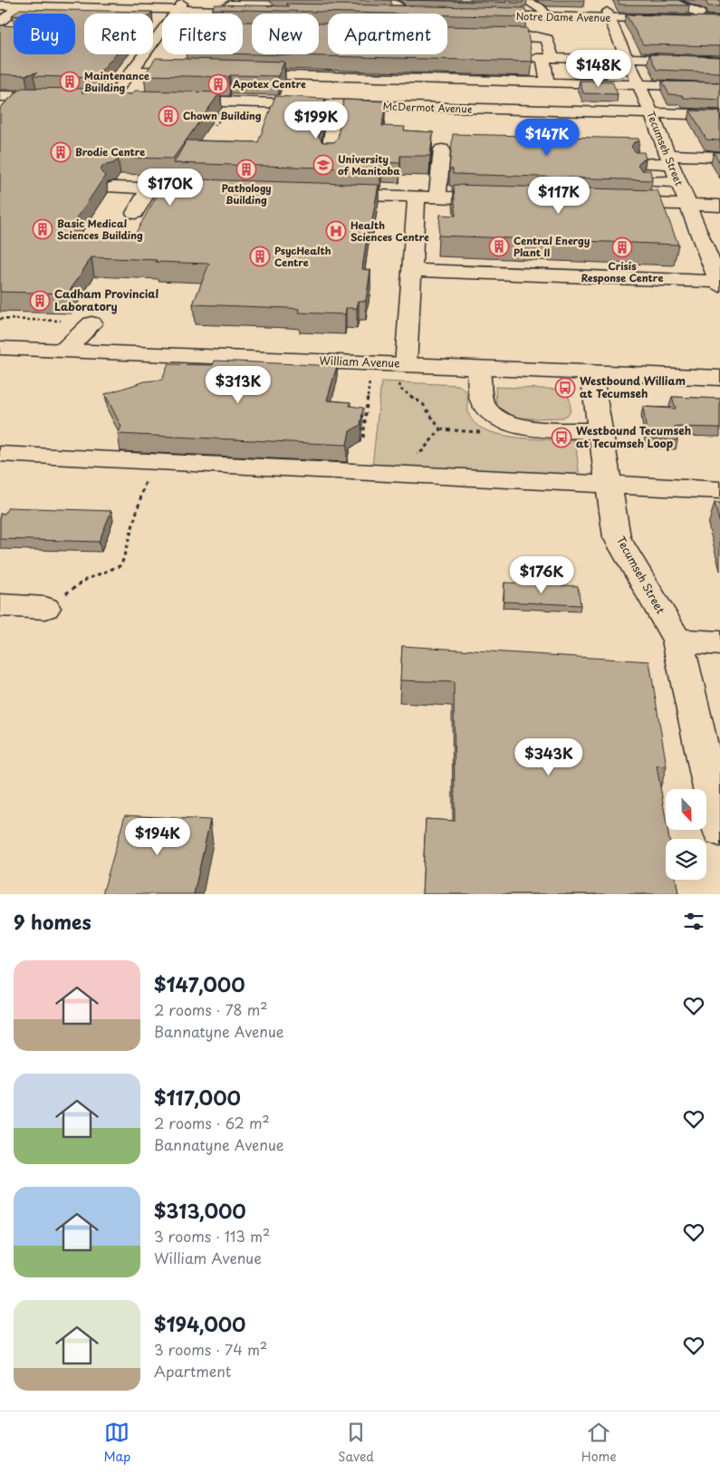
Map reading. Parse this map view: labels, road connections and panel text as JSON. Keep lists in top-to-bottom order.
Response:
{
  "streets": {
    "street": [
      "Notre Dame Avenue",
      "McDermot Avenue",
      "Tecumseh Street",
      "William Avenue"
    ]
  },
  "crossings": [
    ["Notre Dame Avenue", "Tecumseh Street"],
    ["McDermot Avenue", "Tecumseh Street"],
    ["Tecumseh Street", "William Avenue"]
  ],
  "places": {
    "building": [
      "Maintenance Building",
      "Apotex Centre",
      "Chown Building",
      "Brodie Centre",
      "Pathology Building",
      "Basic Medical Sciences Building",
      "Central Energy Plant II",
      "Crisis Response Centre",
      "PsycHealth Centre",
      "Cadham Provincial Laboratory"
    ],
    "school or university": ["University of Manitoba"],
    "hospital": ["Health Sciences Centre"],
    "bus stop": ["Westbound William at Tecumseh", "Westbound Tecumseh at Tecumseh Loop"]
  },
  "north": "bottom",
  "page": {
    "chip": [
      "Buy",
      "Rent",
      "Filters",
      "New",
      "Apartment"
    ],
    "price": [
      "$148K",
      "$199K",
      "$147K",
      "$170K",
      "$117K",
      "$313K",
      "$176K",
      "$343K",
      "$194K"
    ],
    "heading": "9 homes",
    "list": [
      {
        "name": "$147,000",
        "note": "2 rooms · 78 m² · Bannatyne Avenue"
      },
      {
        "name": "$117,000",
        "note": "2 rooms · 62 m² · Bannatyne Avenue"
      },
      {
        "name": "$313,000",
        "note": "3 rooms · 113 m² · William Avenue"
      },
      {
        "name": "$194,000",
        "note": "3 rooms · 74 m² · Apartment"
      }
    ],
    "tabs": ["Map", "Saved", "Home"]
  }
}
